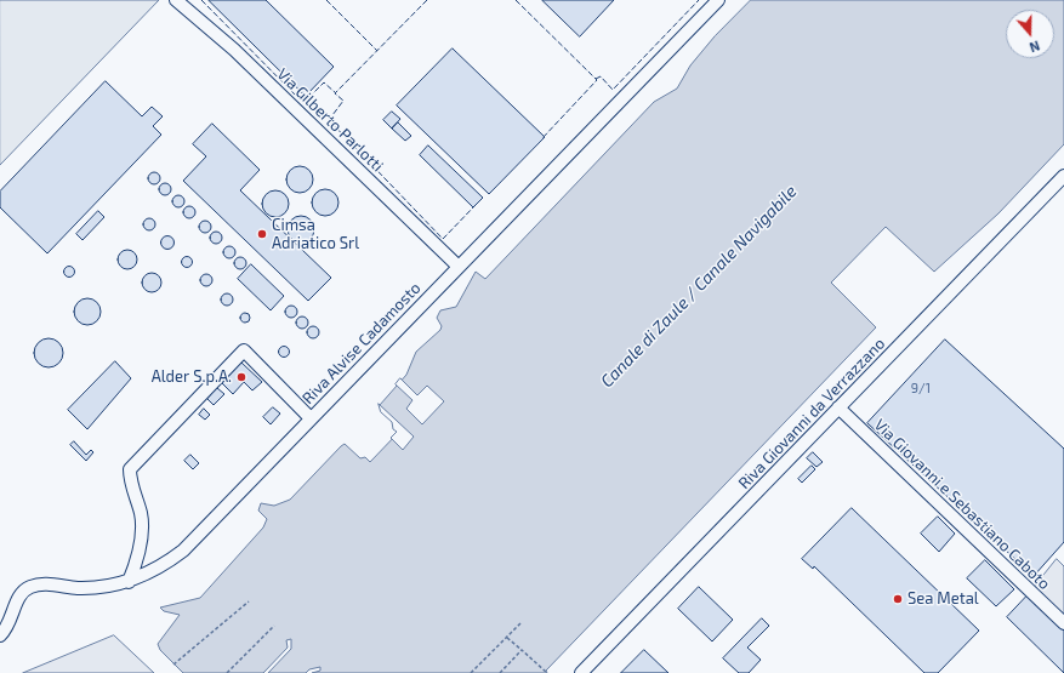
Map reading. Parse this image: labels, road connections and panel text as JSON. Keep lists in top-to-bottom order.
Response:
{
  "streets": {
    "street": [
      "Via Gilberto Parlotti",
      "Riva Alvise Cadamosto",
      "Riva Giovanni da Verrazzano",
      "Via Giovanni e Sebastiano Caboto"
    ]
  },
  "crossings": [
    ["Via Gilberto Parlotti", "Riva Alvise Cadamosto"],
    ["Riva Giovanni da Verrazzano", "Via Giovanni e Sebastiano Caboto"]
  ],
  "water": ["Canale di Zaule / Canale Navigabile"],
  "places": ["Cimsa Adriatico Srl", "Alder S.p.A.", "Sea Metal"],
  "house_numbers": ["9/1"],
  "north": "bottom"
}
